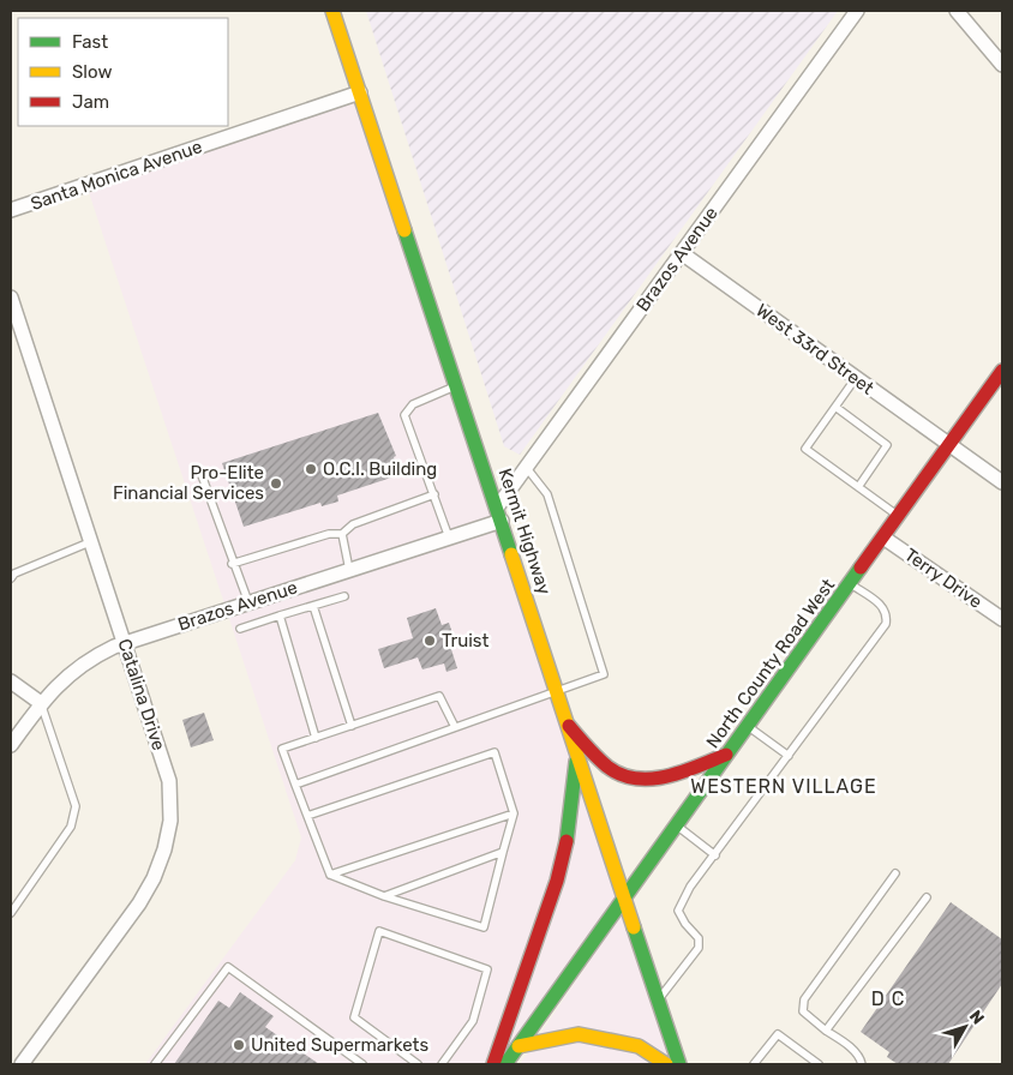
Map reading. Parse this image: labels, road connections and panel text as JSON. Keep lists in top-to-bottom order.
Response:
{
  "streets": {
    "main road": ["Kermit Highway", "North County Road West"],
    "street": [
      "Santa Monica Avenue",
      "Brazos Avenue",
      "West 33rd Street",
      "Terry Drive",
      "Catalina Drive"
    ]
  },
  "crossings": [
    ["Santa Monica Avenue", "Kermit Highway"],
    ["Brazos Avenue", "West 33rd Street"],
    ["Brazos Avenue", "Kermit Highway"],
    ["Brazos Avenue", "Catalina Drive"],
    ["West 33rd Street", "North County Road West"],
    ["Kermit Highway", "North County Road West"],
    ["Terry Drive", "North County Road West"]
  ],
  "districts": ["WESTERN VILLAGE", "D C"],
  "places": [
    "O.C.I. Building",
    "Pro-Elite Financial Services",
    "Truist",
    "United Supermarkets"
  ],
  "legend": ["Fast", "Slow", "Jam"],
  "north": "top right"
}
